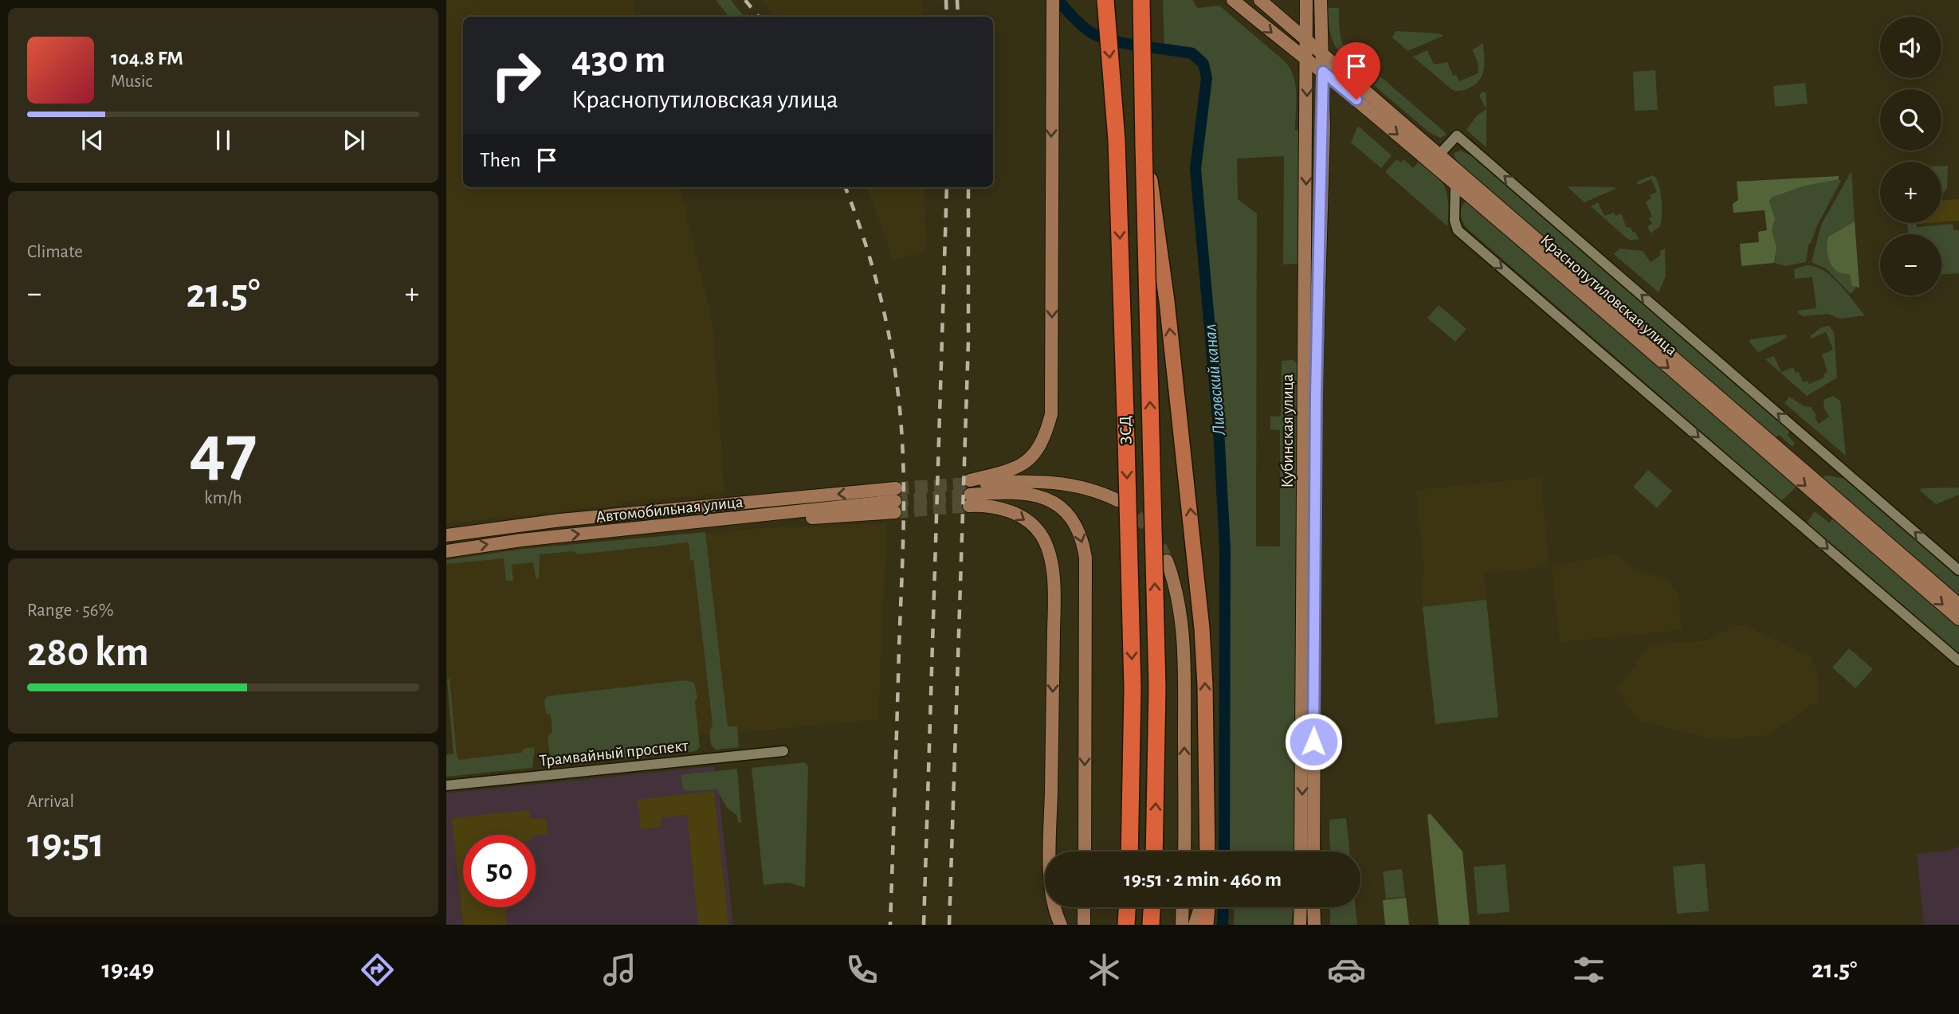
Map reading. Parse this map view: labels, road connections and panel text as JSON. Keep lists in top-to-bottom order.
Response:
{
  "streets": {
    "highway": ["ЗСД"],
    "main road": ["Краснопутиловская улица", "Кубинская улица", "Автомобильная улица"],
    "street": ["Трамвайный проспект"]
  },
  "crossings": [
    ["Краснопутиловская улица", "Кубинская улица"]
  ],
  "water": ["Лиговский канал"],
  "page": {
    "map_buttons": ["+", "−"],
    "turn": ["430 m", "Краснопутиловская улица"],
    "song": ["104.8 FM", "Music"],
    "then": "Then",
    "tile": [
      "Climate",
      ["47", "km/h"],
      ["Range · 56%", "280 km"],
      ["Arrival", "19:51"]
    ],
    "heat": ["−", "21.5°", "+"],
    "limit": "50",
    "trip": "19:51 · 2 min · 460 m",
    "tabs": ["19:49", "21.5°"]
  }
}
